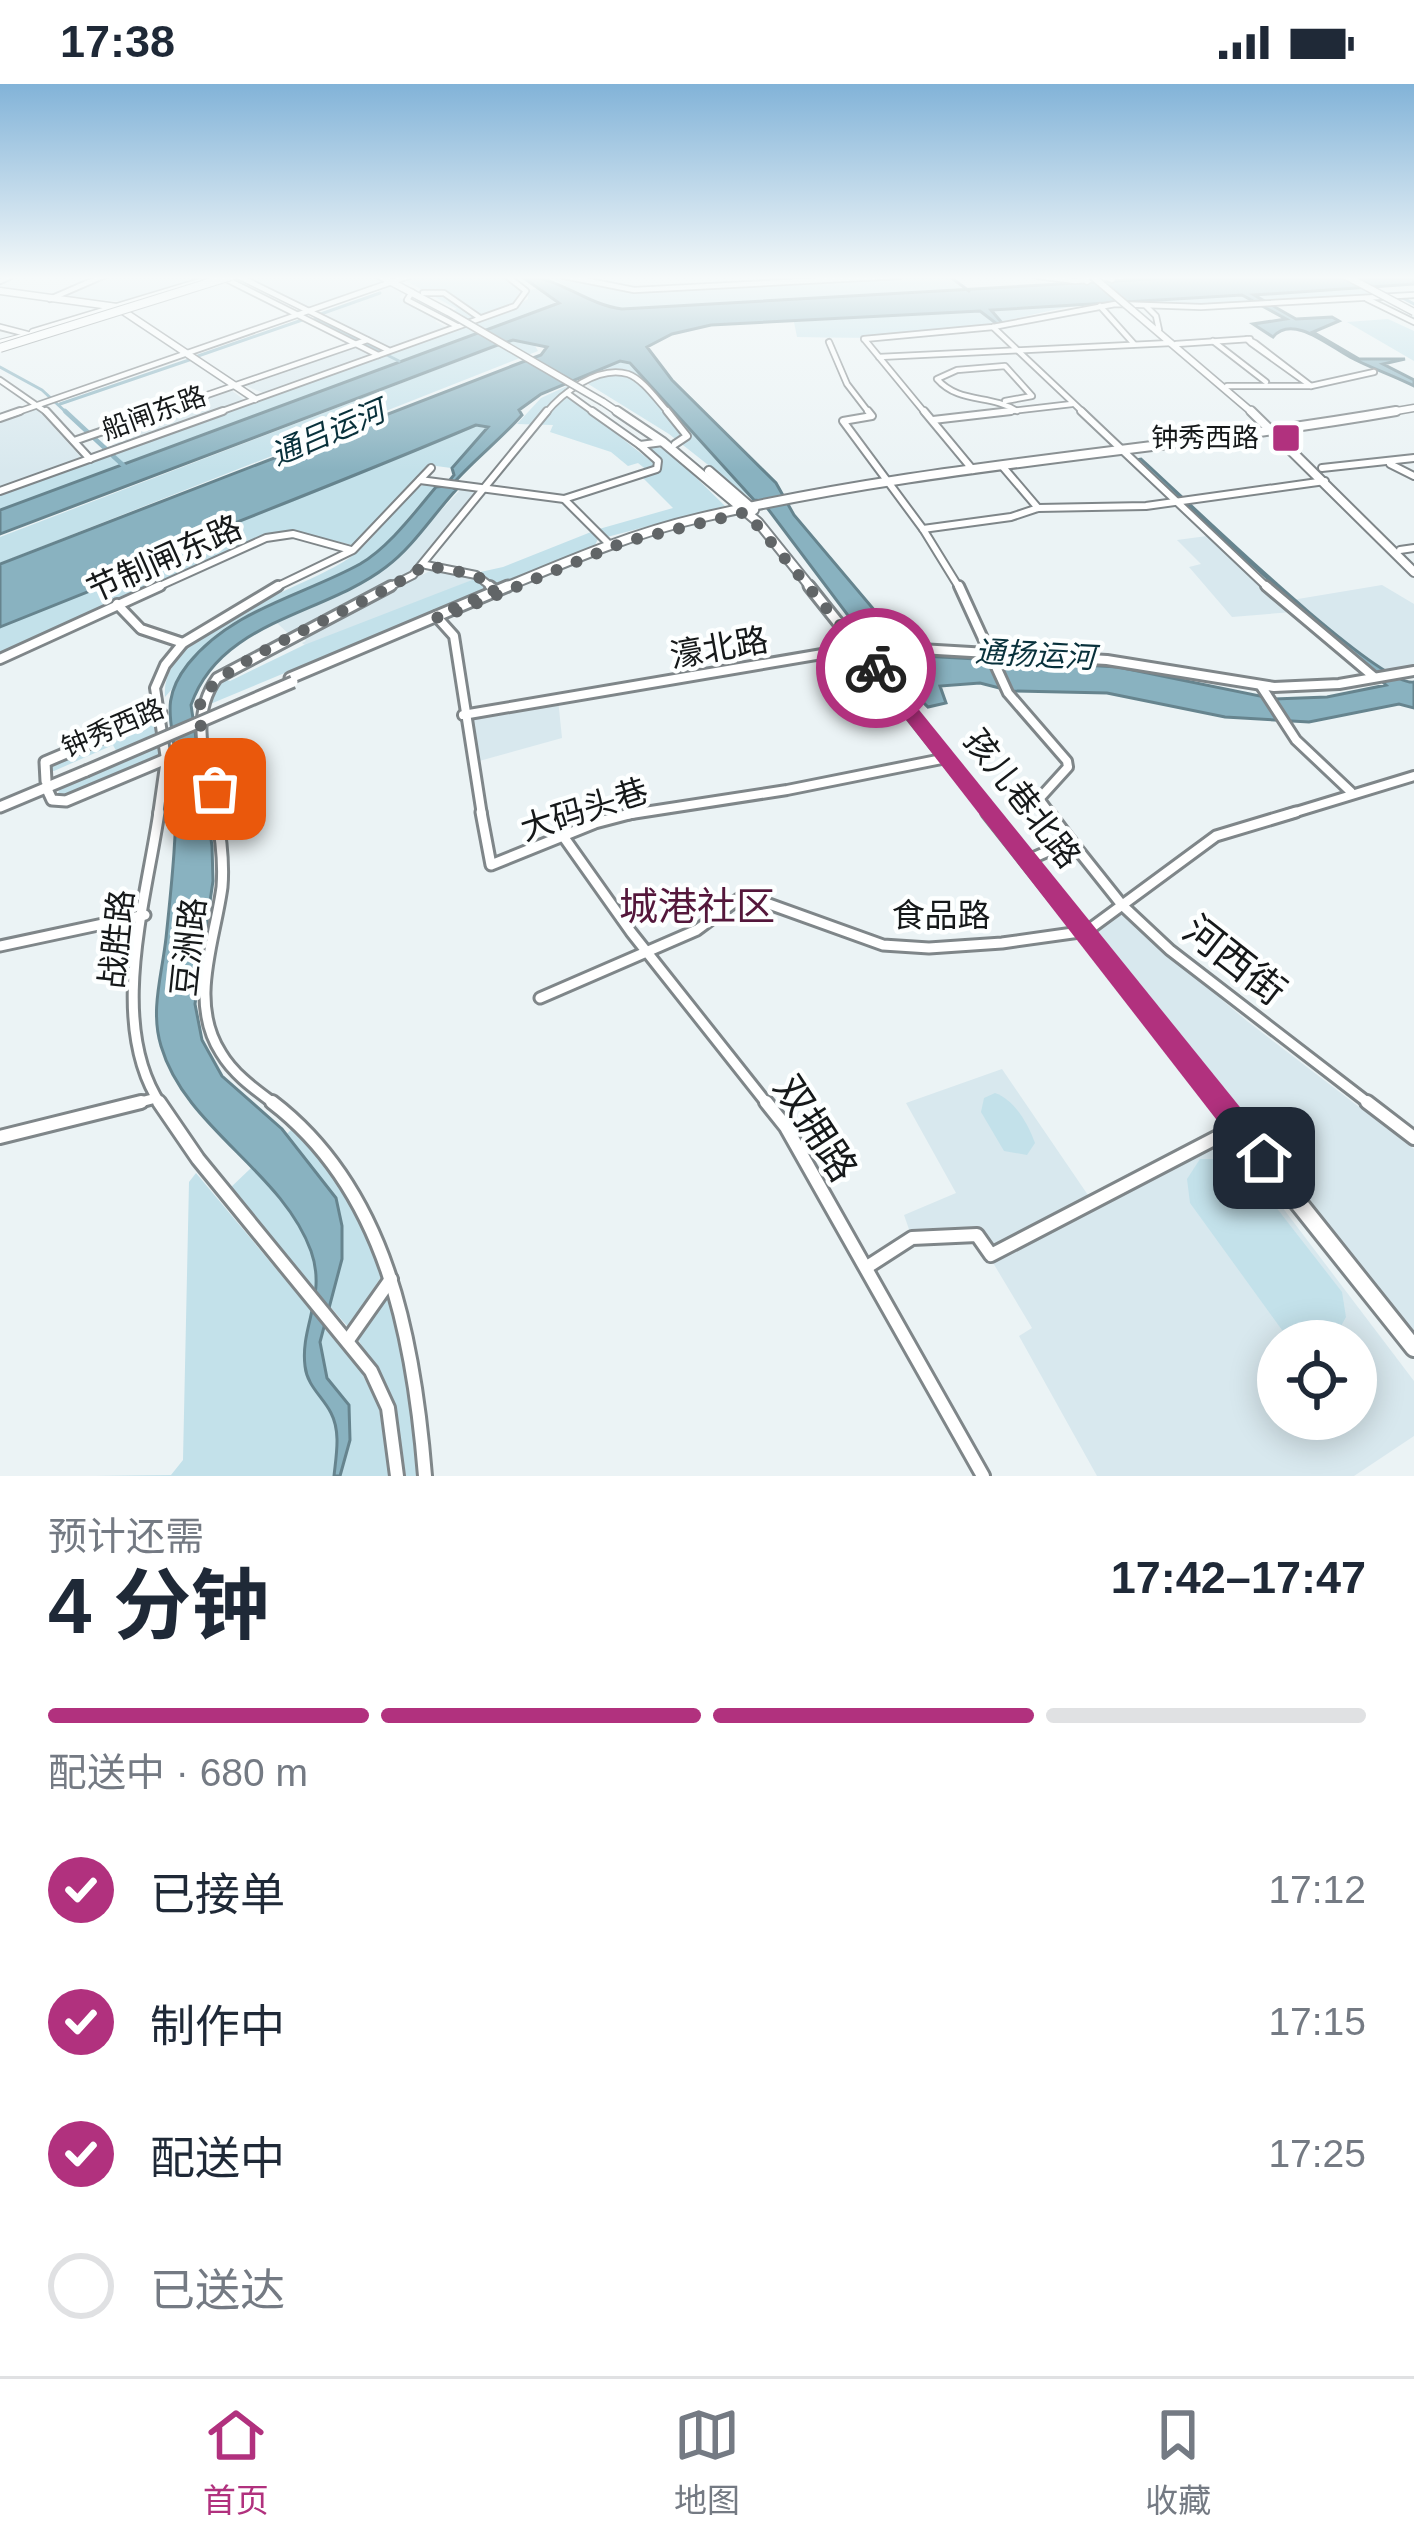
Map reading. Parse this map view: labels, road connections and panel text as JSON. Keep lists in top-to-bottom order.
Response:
{
  "streets": {
    "main road": ["钟秀西路", "孩儿巷北路"],
    "street": [
      "船闸东路",
      "节制闸东路",
      "濠北路",
      "大码头巷",
      "食品路",
      "战胜路",
      "豆洲路",
      "河西街",
      "双拥路"
    ]
  },
  "crossings": [
    ["节制闸东路", "战胜路"],
    ["濠北路", "孩儿巷北路"],
    ["濠北路", "大码头巷"],
    ["濠北路", "河西街"],
    ["钟秀西路", "孩儿巷北路"],
    ["钟秀西路", "大码头巷"],
    ["孩儿巷北路", "大码头巷"],
    ["孩儿巷北路", "食品路"],
    ["大码头巷", "双拥路"],
    ["食品路", "双拥路"]
  ],
  "districts": ["城港社区"],
  "water": ["通吕运河", "通扬运河"],
  "places": {
    "transit": ["钟秀西路"]
  },
  "page": {
    "status": "17:38",
    "heading": ["4 分钟", "预计还需", "17:42–17:47"],
    "bar": "配送中 · 680 m",
    "list": [
      ["已接单", "17:12"],
      ["制作中", "17:15"],
      ["配送中", "17:25"],
      "已送达"
    ],
    "tabs": ["首页", "地图", "收藏"]
  }
}
